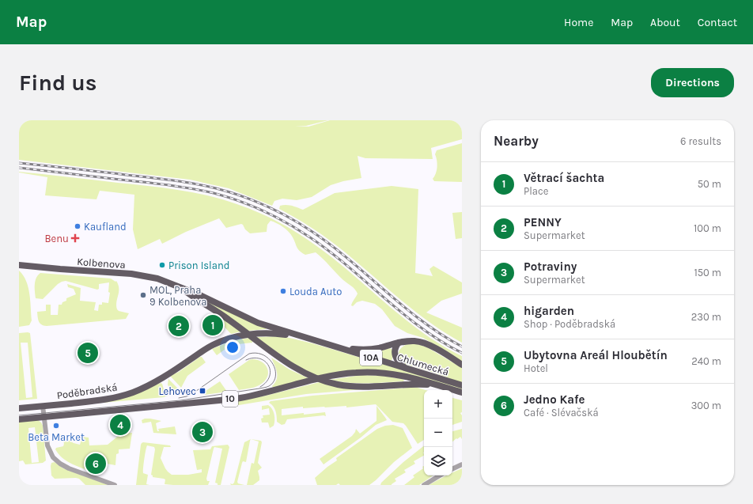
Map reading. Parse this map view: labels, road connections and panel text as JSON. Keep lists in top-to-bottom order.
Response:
{
  "streets": {
    "main road": [
      "Kolbenova",
      "10A",
      "Chlumecká",
      "Poděbradská",
      "10"
    ]
  },
  "crossings": [
    ["Chlumecká", "Poděbradská"]
  ],
  "places": {
    "other": [
      "Kaufland",
      "Prison Island",
      "Louda Auto",
      "MOL, Praha 9 Kolbenova",
      "Beta Market"
    ],
    "health": ["Benu"],
    "transit": ["Lehovec"]
  },
  "page": {
    "header": "Map",
    "nav": [
      "Home",
      "Map",
      "About",
      "Contact"
    ],
    "buttons": "Directions",
    "title": "Find us",
    "heading": ["Nearby", "6 results"],
    "list": [
      {
        "mark": "1",
        "name": "Větrací šachta",
        "note": "Place",
        "value": "50 m"
      },
      {
        "mark": "2",
        "name": "PENNY",
        "note": "Supermarket",
        "value": "100 m"
      },
      {
        "mark": "3",
        "name": "Potraviny",
        "note": "Supermarket",
        "value": "150 m"
      },
      {
        "mark": "4",
        "name": "higarden",
        "note": "Shop · Poděbradská",
        "value": "230 m"
      },
      {
        "mark": "5",
        "name": "Ubytovna Areál Hloubětín",
        "note": "Hotel",
        "value": "240 m"
      },
      {
        "mark": "6",
        "name": "Jedno Kafe",
        "note": "Café · Slévačská",
        "value": "300 m"
      }
    ],
    "pins": [
      "1",
      "2",
      "5",
      "4",
      "3",
      "6"
    ],
    "map_buttons": ["+", "−"]
  }
}
